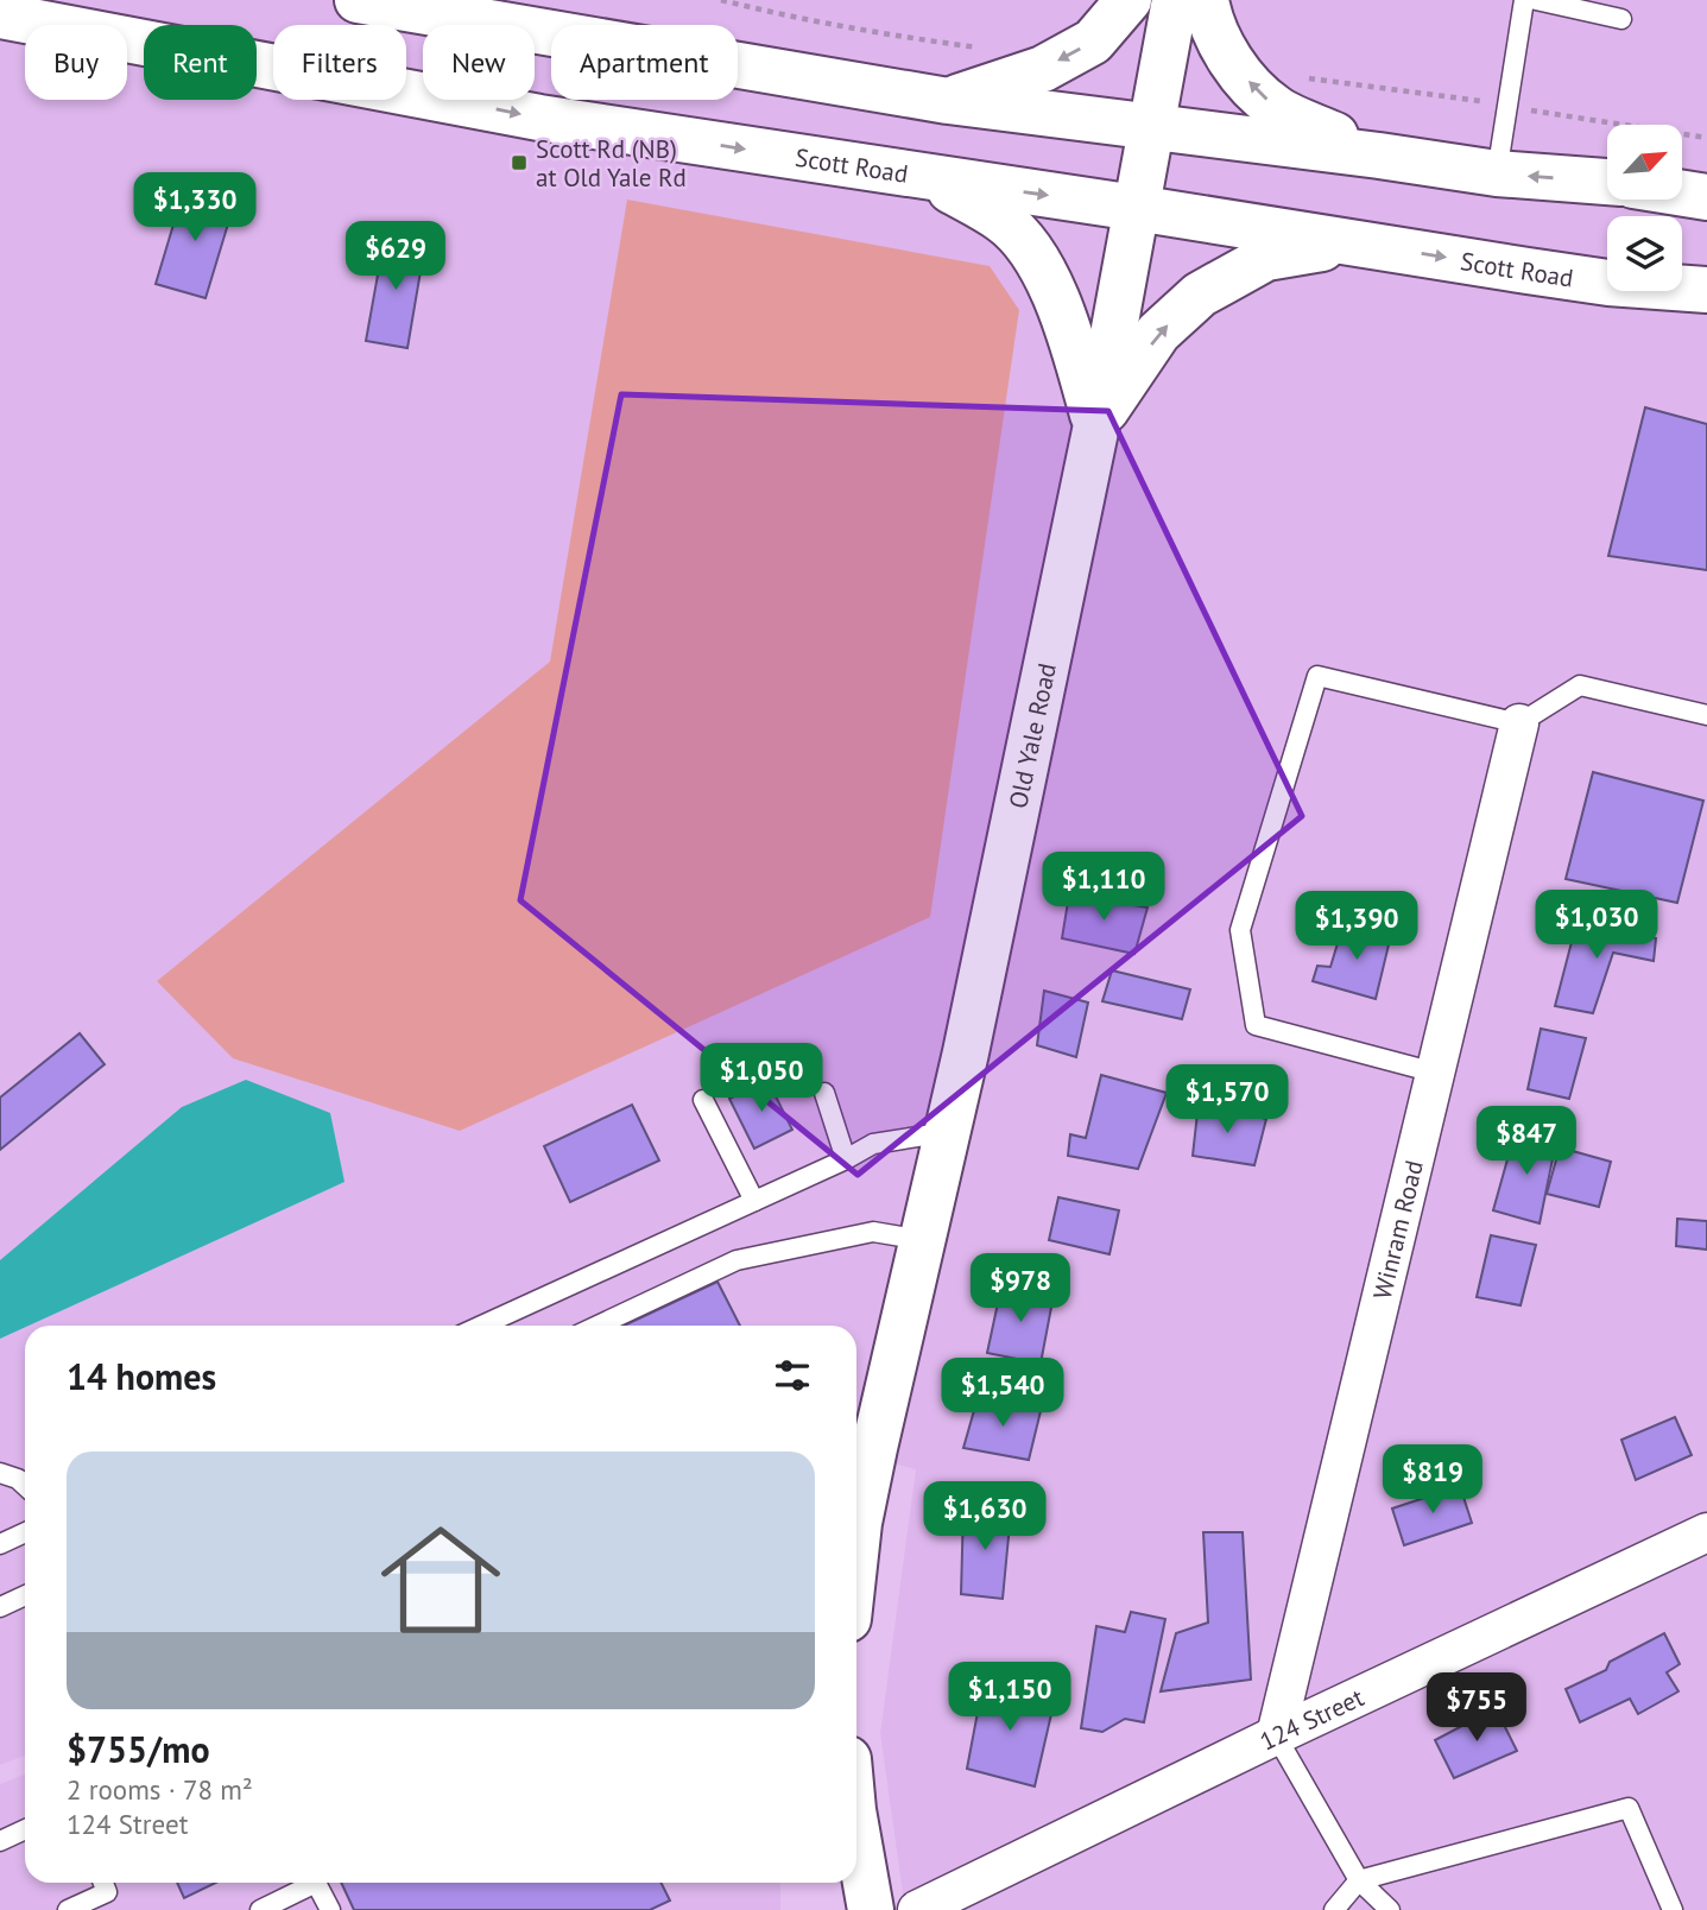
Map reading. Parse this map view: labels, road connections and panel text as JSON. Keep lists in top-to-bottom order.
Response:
{
  "streets": {
    "main road": ["Scott Road", "Old Yale Road"],
    "street": ["Winram Road", "124 Street"]
  },
  "crossings": [
    ["Scott Road", "Old Yale Road"],
    ["Winram Road", "124 Street"]
  ],
  "places": {
    "transit": ["Scott Rd (NB) at Old Yale Rd"]
  },
  "north": "top right",
  "page": {
    "chip": [
      "Buy",
      "Rent",
      "Filters",
      "New",
      "Apartment"
    ],
    "price": [
      "$1,330",
      "$629",
      "$1,110",
      "$1,030",
      "$1,390",
      "$1,050",
      "$1,570",
      "$847",
      "$978",
      "$1,540",
      "$819",
      "$1,630",
      "$1,150",
      "$755"
    ],
    "heading": "14 homes",
    "list": [
      {
        "name": "$755/mo",
        "note": "2 rooms · 78 m² · 124 Street"
      }
    ]
  }
}
